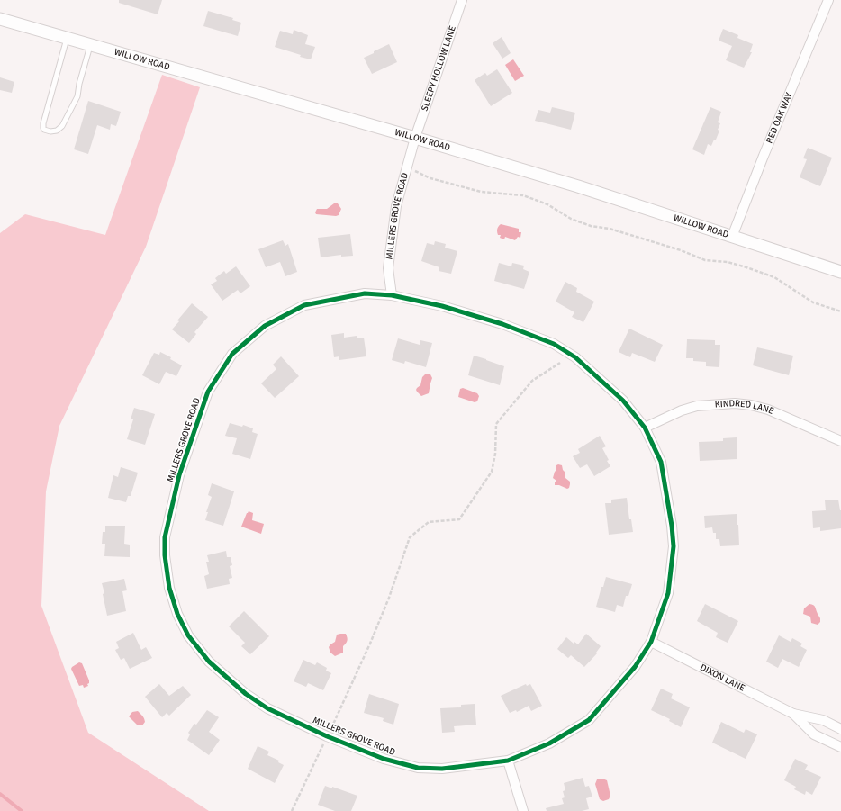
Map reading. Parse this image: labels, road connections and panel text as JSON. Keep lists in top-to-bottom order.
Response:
{
  "streets": {
    "street": [
      "WILLOW ROAD",
      "SLEEPY HOLLOW LANE",
      "RED OAK WAY",
      "MILLERS GROVE ROAD",
      "KINDRED LANE",
      "DIXON LANE"
    ]
  },
  "crossings": [
    ["WILLOW ROAD", "SLEEPY HOLLOW LANE"],
    ["WILLOW ROAD", "RED OAK WAY"],
    ["WILLOW ROAD", "MILLERS GROVE ROAD"],
    ["SLEEPY HOLLOW LANE", "MILLERS GROVE ROAD"],
    ["MILLERS GROVE ROAD", "KINDRED LANE"],
    ["MILLERS GROVE ROAD", "DIXON LANE"]
  ]
}
